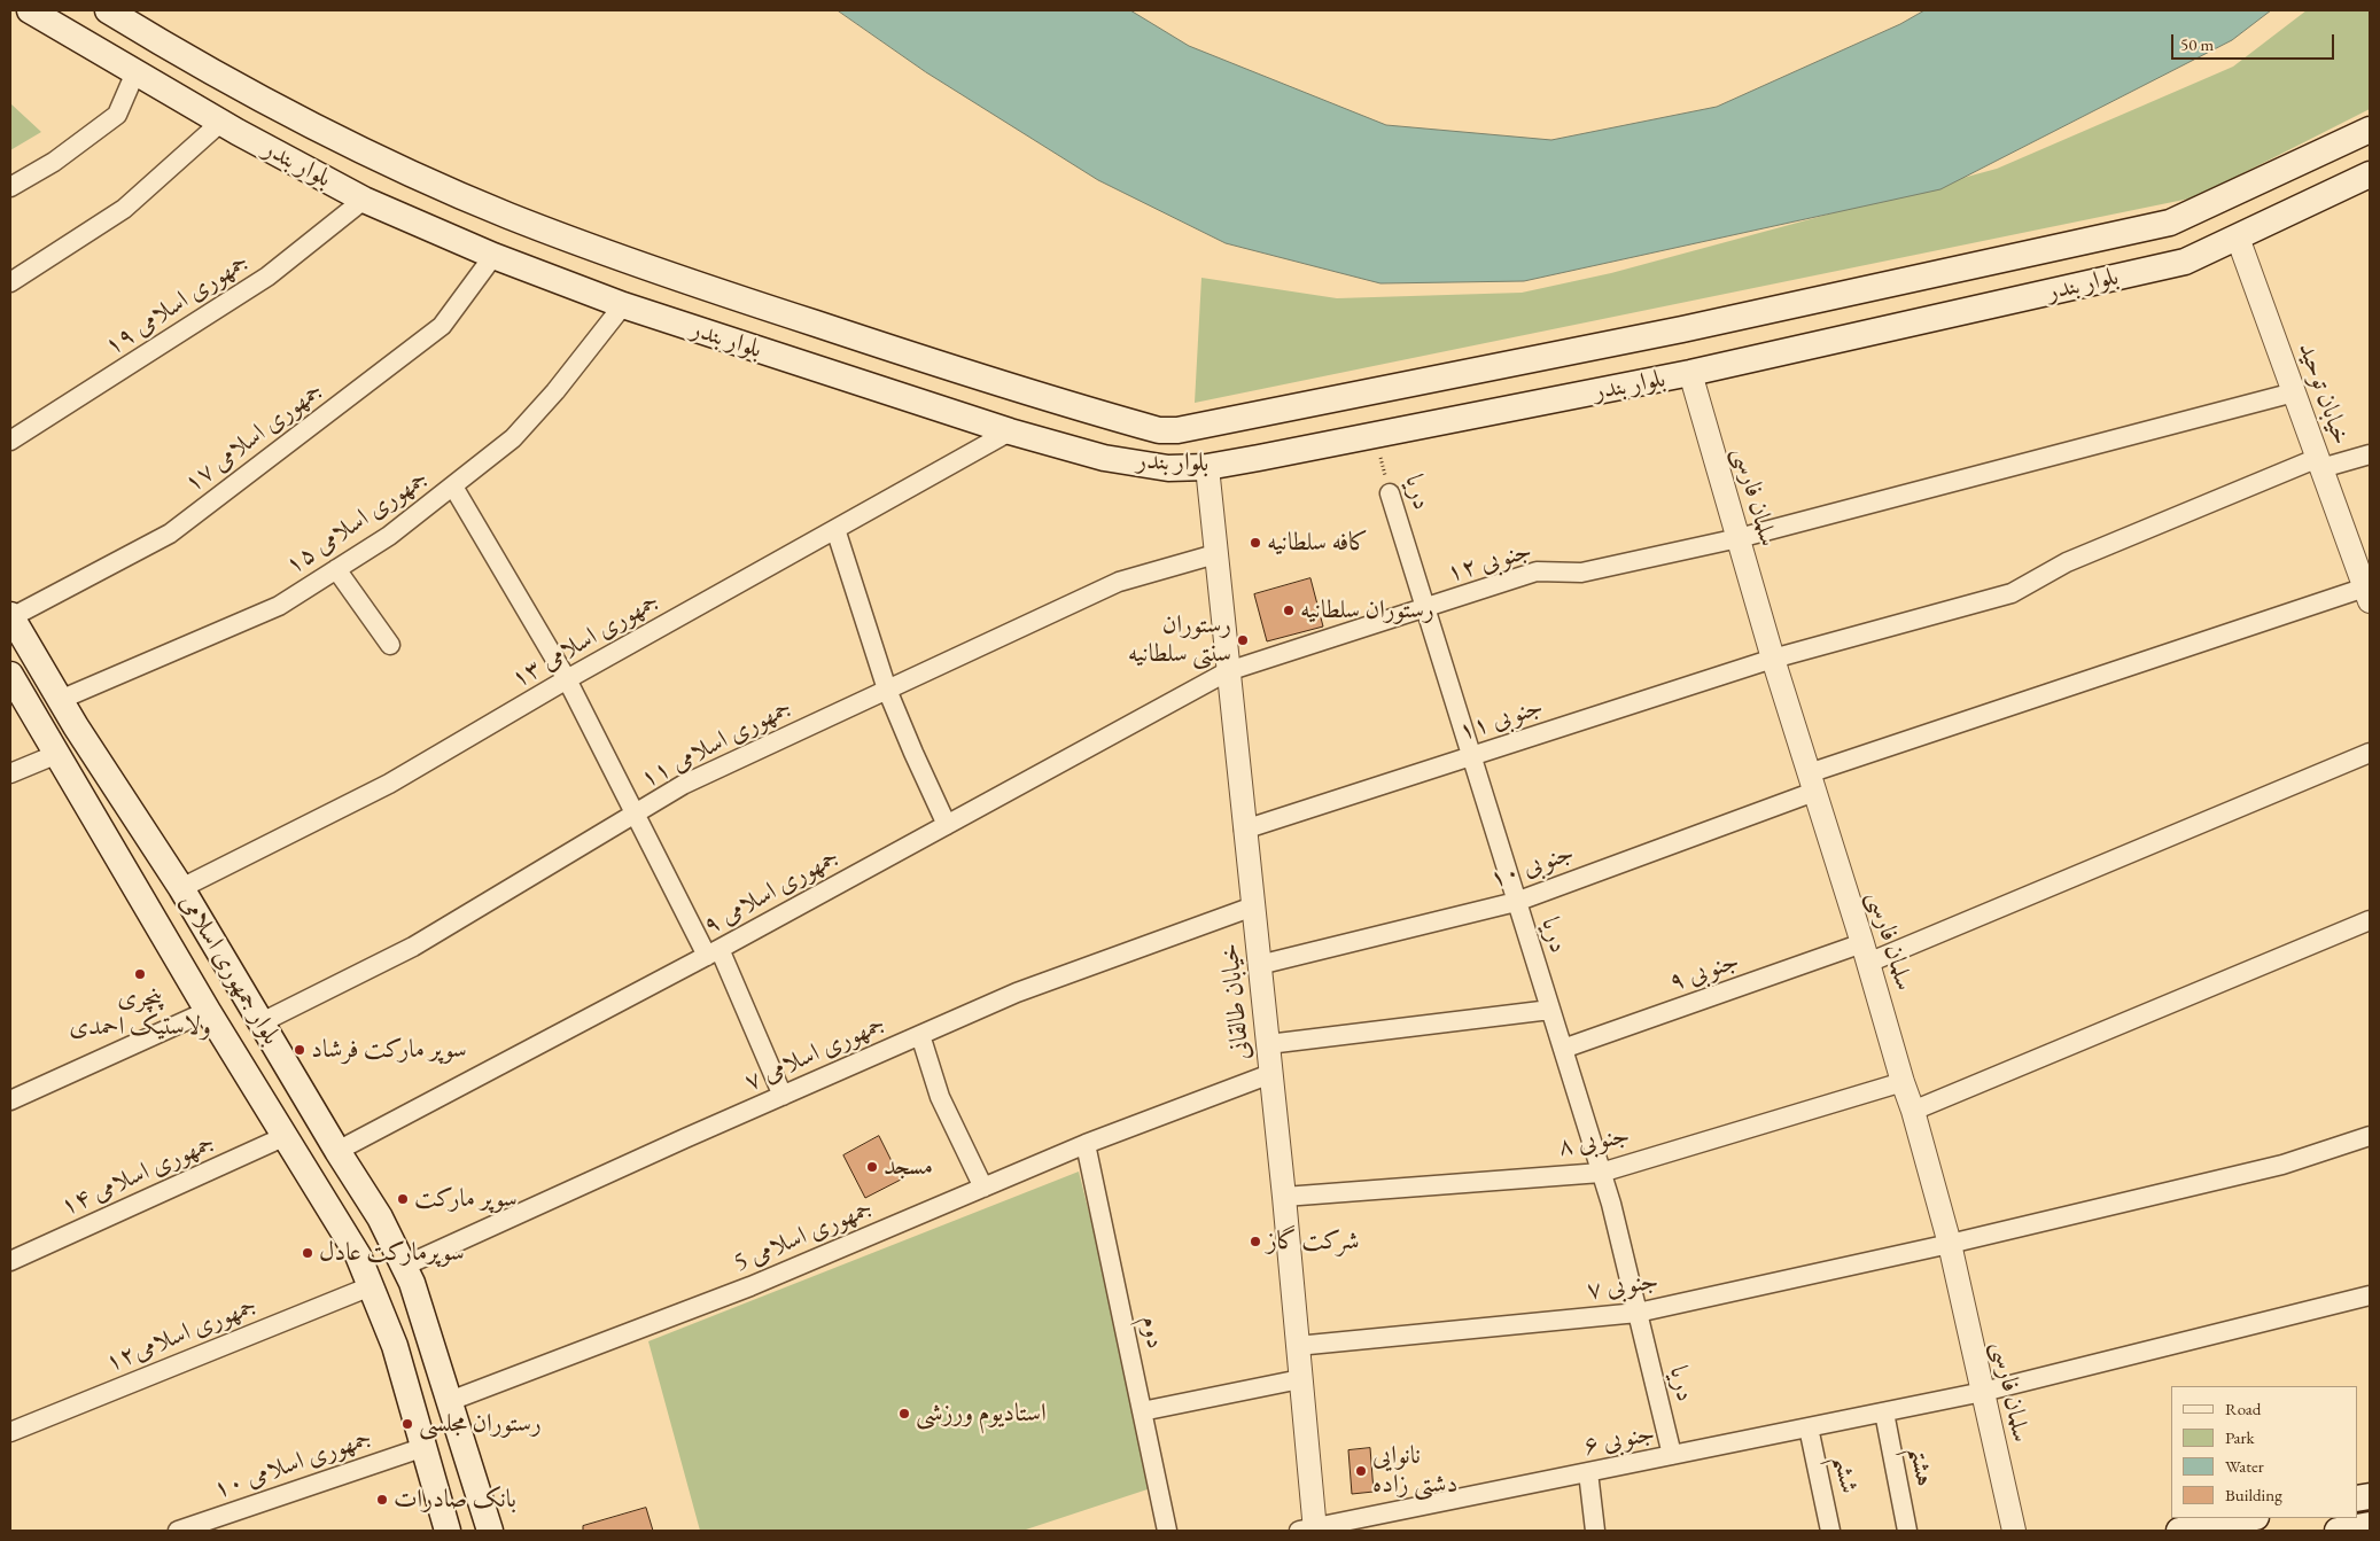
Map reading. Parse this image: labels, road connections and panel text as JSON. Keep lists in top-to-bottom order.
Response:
{
  "streets": {
    "main road": ["بلوار بندر", "بلوار جمهوری اسلامی"],
    "street": [
      "جمهوری اسلامی ۱۹",
      "خیابان توحید",
      "جمهوری اسلامی ۱۷",
      "دریا",
      "سلمان فارسی",
      "جمهوری اسلامی ۱۵",
      "۱۲ جنوبی",
      "جمهوری اسلامی ۱۳",
      "۱۱ جنوبی",
      "جمهوری اسلامی ۱۱",
      "۱۰ جنوبی",
      "جمهوری اسلامی ۹",
      "۹ جنوبی",
      "خیابان طالقانی",
      "جمهوری اسلامی ۷",
      "۸ جنوبی",
      "جمهوری اسلامی ۱۴",
      "جمهوری اسلامی 5",
      "۷ جنوبی",
      "دوم",
      "جمهوری اسلامی۱۲",
      "۶ جنوبی",
      "جمهوری اسلامی ۱۰",
      "هشتم",
      "ششم"
    ]
  },
  "crossings": [
    ["بلوار بندر", "جمهوری اسلامی ۱۹"],
    ["بلوار بندر", "خیابان توحید"],
    ["بلوار بندر", "جمهوری اسلامی ۱۷"],
    ["بلوار بندر", "دریا"],
    ["بلوار بندر", "سلمان فارسی"],
    ["بلوار بندر", "جمهوری اسلامی ۱۵"],
    ["بلوار بندر", "جمهوری اسلامی ۱۳"],
    ["بلوار بندر", "خیابان طالقانی"],
    ["خیابان توحید", "۱۲ جنوبی"],
    ["خیابان توحید", "۱۱ جنوبی"],
    ["خیابان توحید", "۱۰ جنوبی"],
    ["جمهوری اسلامی ۱۷", "بلوار جمهوری اسلامی"],
    ["دریا", "۱۲ جنوبی"],
    ["دریا", "۱۱ جنوبی"],
    ["دریا", "۱۰ جنوبی"],
    ["دریا", "۹ جنوبی"],
    ["دریا", "۸ جنوبی"],
    ["دریا", "۷ جنوبی"],
    ["دریا", "۶ جنوبی"],
    ["سلمان فارسی", "۱۲ جنوبی"],
    ["سلمان فارسی", "۱۱ جنوبی"],
    ["سلمان فارسی", "۱۰ جنوبی"],
    ["سلمان فارسی", "۹ جنوبی"],
    ["سلمان فارسی", "۸ جنوبی"],
    ["سلمان فارسی", "۷ جنوبی"],
    ["سلمان فارسی", "۶ جنوبی"],
    ["جمهوری اسلامی ۱۵", "بلوار جمهوری اسلامی"],
    ["۱۲ جنوبی", "جمهوری اسلامی ۹"],
    ["۱۲ جنوبی", "خیابان طالقانی"],
    ["جمهوری اسلامی ۱۳", "بلوار جمهوری اسلامی"],
    ["۱۱ جنوبی", "خیابان طالقانی"],
    ["جمهوری اسلامی ۱۱", "بلوار جمهوری اسلامی"],
    ["جمهوری اسلامی ۱۱", "خیابان طالقانی"],
    ["۱۰ جنوبی", "خیابان طالقانی"],
    ["جمهوری اسلامی ۹", "بلوار جمهوری اسلامی"],
    ["جمهوری اسلامی ۹", "خیابان طالقانی"],
    ["بلوار جمهوری اسلامی", "جمهوری اسلامی ۷"],
    ["بلوار جمهوری اسلامی", "جمهوری اسلامی ۱۴"],
    ["بلوار جمهوری اسلامی", "جمهوری اسلامی 5"],
    ["بلوار جمهوری اسلامی", "جمهوری اسلامی۱۲"],
    ["بلوار جمهوری اسلامی", "جمهوری اسلامی ۱۰"],
    ["خیابان طالقانی", "جمهوری اسلامی ۷"],
    ["خیابان طالقانی", "۸ جنوبی"],
    ["خیابان طالقانی", "جمهوری اسلامی 5"],
    ["خیابان طالقانی", "۷ جنوبی"],
    ["خیابان طالقانی", "۶ جنوبی"],
    ["جمهوری اسلامی 5", "دوم"],
    ["۶ جنوبی", "هشتم"],
    ["۶ جنوبی", "ششم"]
  ],
  "places": [
    "کافه سلطانیه",
    "رستوران سلطانیه",
    "رستوران سنتی سلطانیه",
    "پنچری ولاستیک احمدی",
    "سوپر مارکت فرشاد",
    "مسجد",
    "سوپر مارکت",
    "شرکت گاز",
    "سوپرمارکت عادل",
    "استادیوم ورزشی",
    "رستوران مجلسی",
    "نانوایی دشتی زاده",
    "بانک صادرات"
  ],
  "legend": [
    "Road",
    "Park",
    "Water",
    "Building"
  ],
  "scale_bar": "50 m"
}
